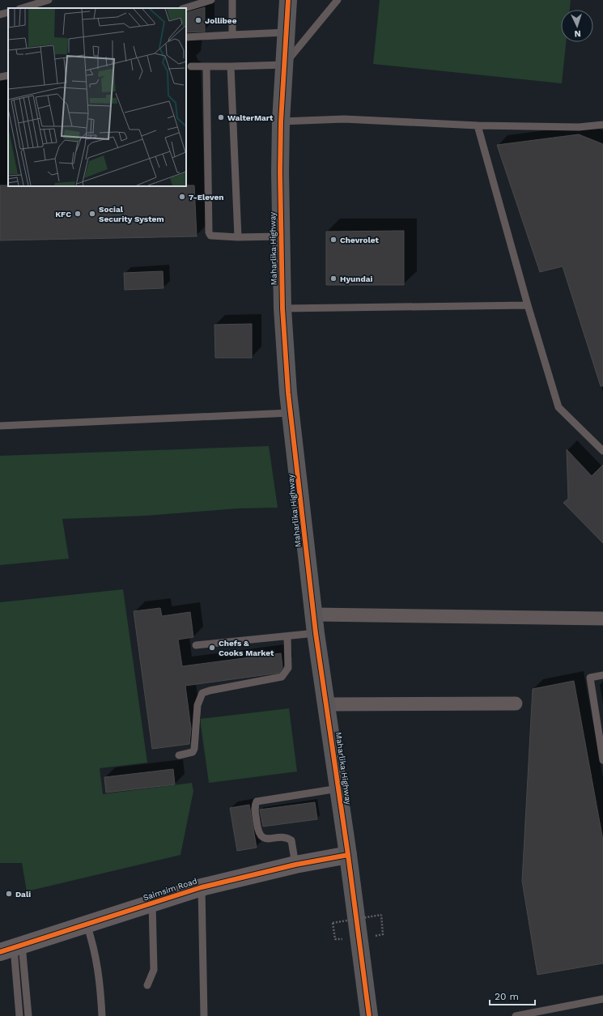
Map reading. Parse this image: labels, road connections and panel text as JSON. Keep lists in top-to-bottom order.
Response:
{
  "streets": {
    "highway": ["Maharlika Highway"],
    "street": ["Saimsim Road"]
  },
  "crossings": [
    ["Maharlika Highway", "Saimsim Road"]
  ],
  "places": [
    "Jollibee",
    "WalterMart",
    "7-Eleven",
    "KFC",
    "Social Security System",
    "Chevrolet",
    "Hyundai",
    "Chefs & Cooks Market",
    "Dali"
  ],
  "scale_bar": "20 m",
  "north": "bottom"
}
